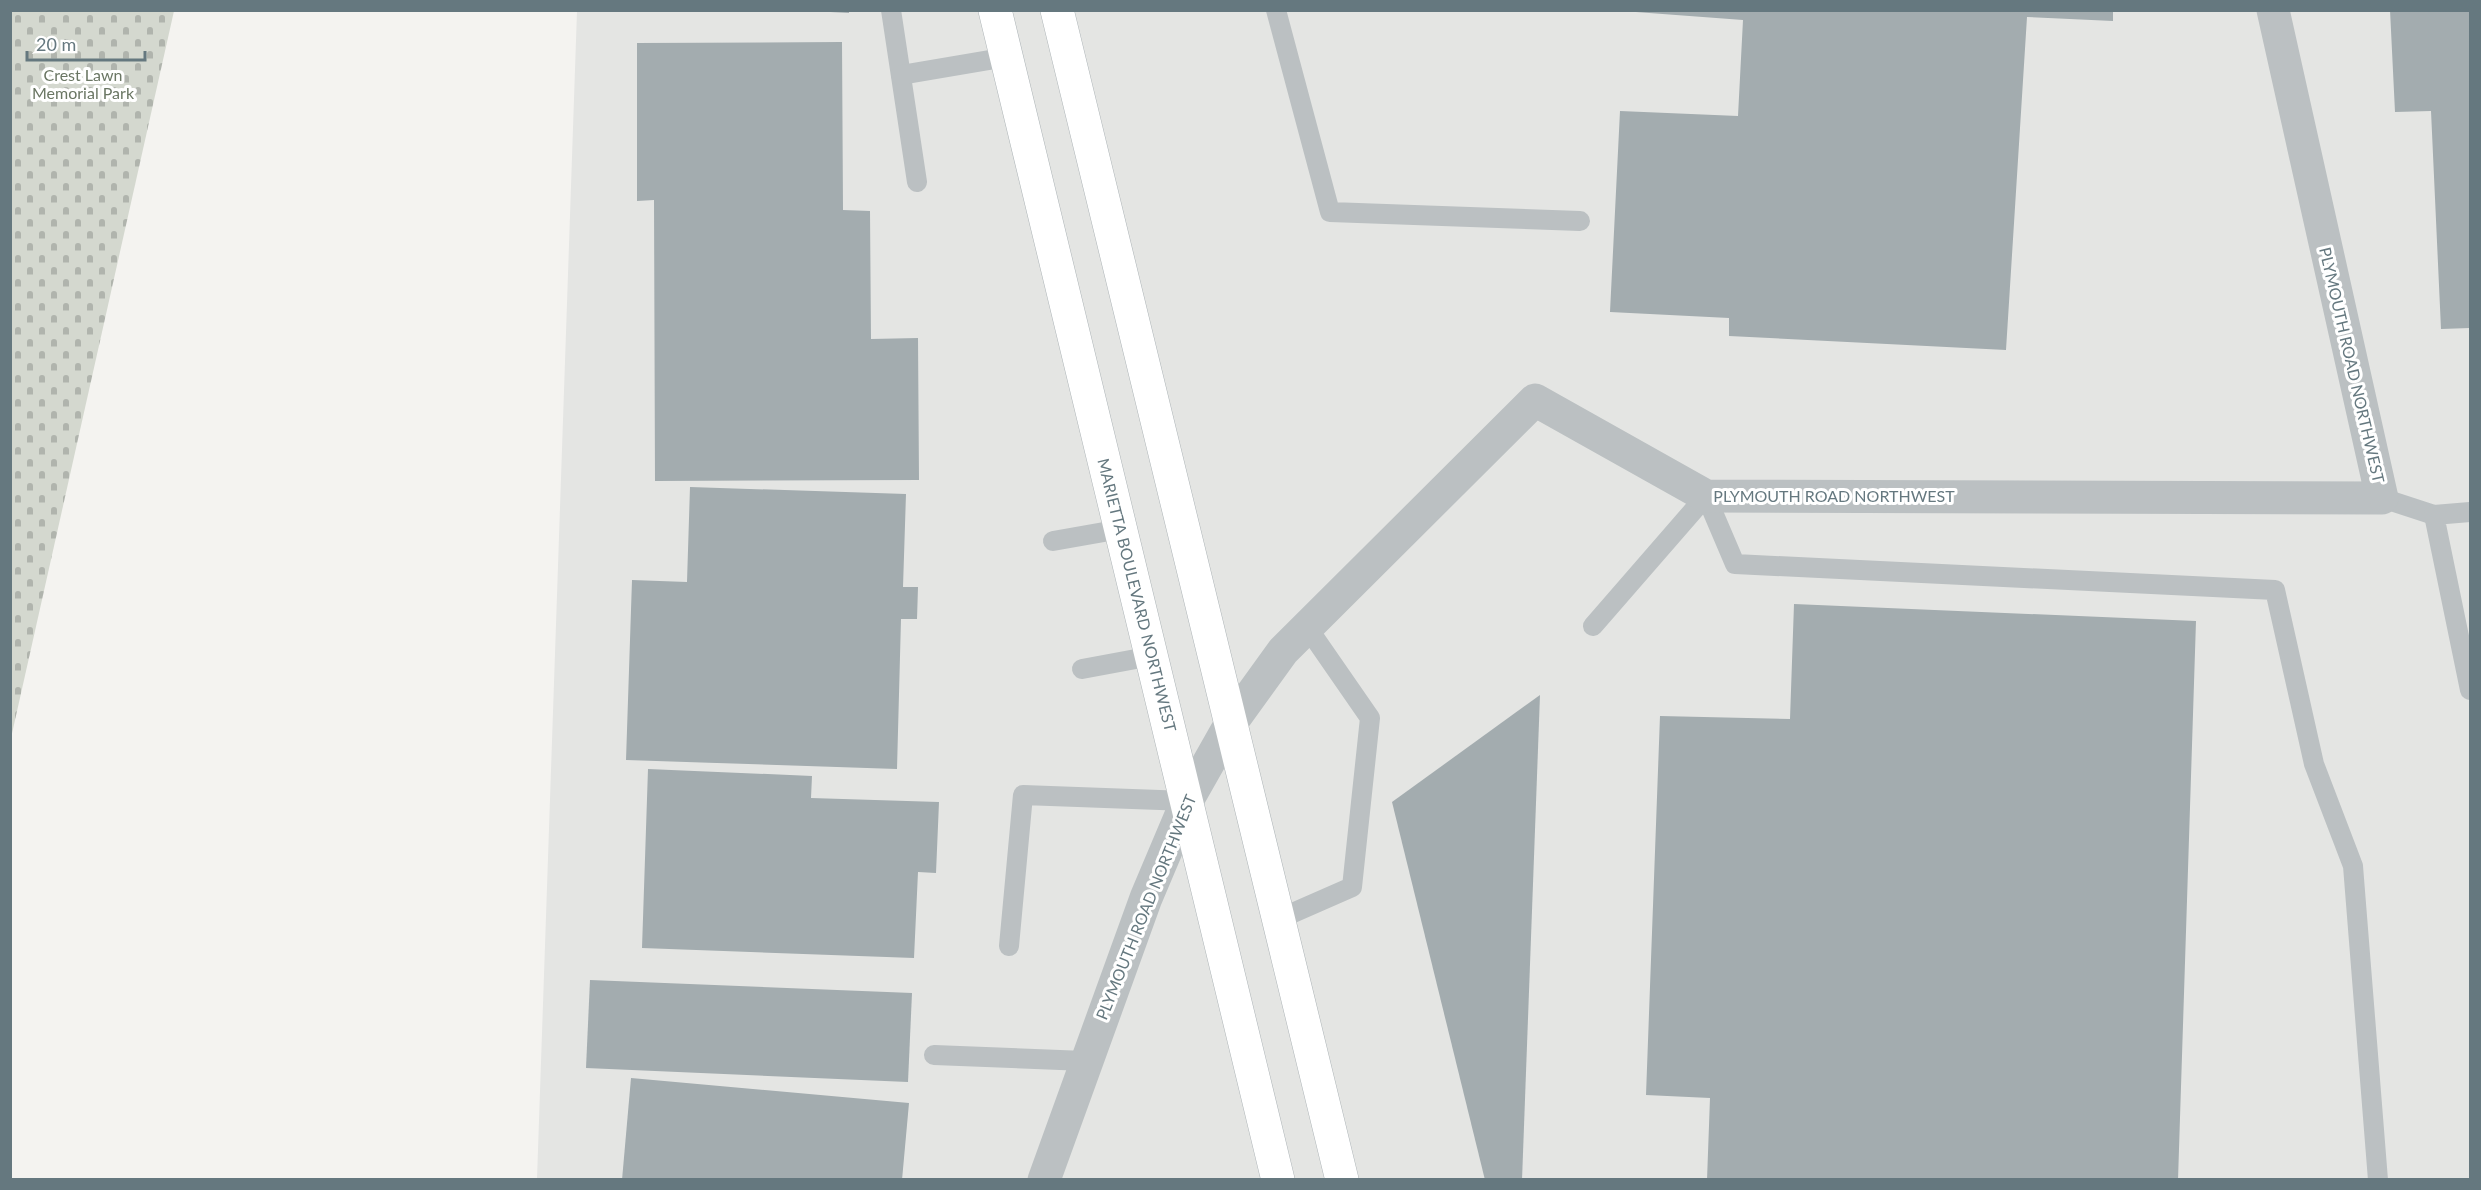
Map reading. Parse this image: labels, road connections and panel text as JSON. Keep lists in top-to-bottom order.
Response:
{
  "streets": {
    "main road": ["MARIETTA BOULEVARD NORTHWEST"],
    "street": ["PLYMOUTH ROAD NORTHWEST"]
  },
  "crossings": [
    ["PLYMOUTH ROAD NORTHWEST", "MARIETTA BOULEVARD NORTHWEST"]
  ],
  "parks": ["Crest Lawn Memorial Park"],
  "scale_bar": "20 m"
}
